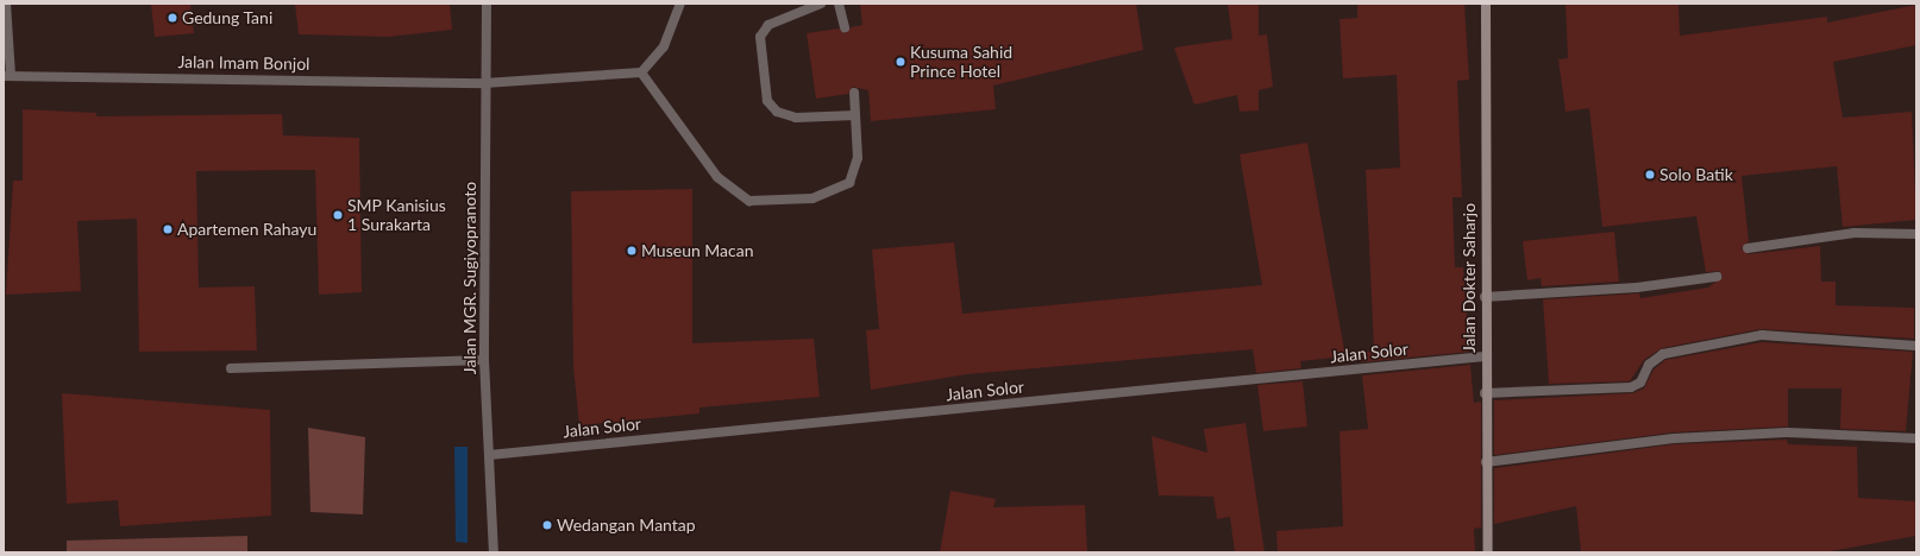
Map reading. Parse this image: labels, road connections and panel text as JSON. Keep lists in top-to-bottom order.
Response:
{
  "streets": {
    "main road": ["Jalan Dokter Saharjo"],
    "street": ["Jalan Imam Bonjol", "Jalan MGR. Sugiyopranoto", "Jalan Solor"]
  },
  "crossings": [
    ["Jalan Imam Bonjol", "Jalan MGR. Sugiyopranoto"],
    ["Jalan MGR. Sugiyopranoto", "Jalan Solor"],
    ["Jalan Dokter Saharjo", "Jalan Solor"]
  ],
  "places": [
    "Gedung Tani",
    "Kusuma Sahid Prince Hotel",
    "Solo Batik",
    "SMP Kanisius 1 Surakarta",
    "Apartemen Rahayu",
    "Museun Macan",
    "Wedangan Mantap"
  ]
}
